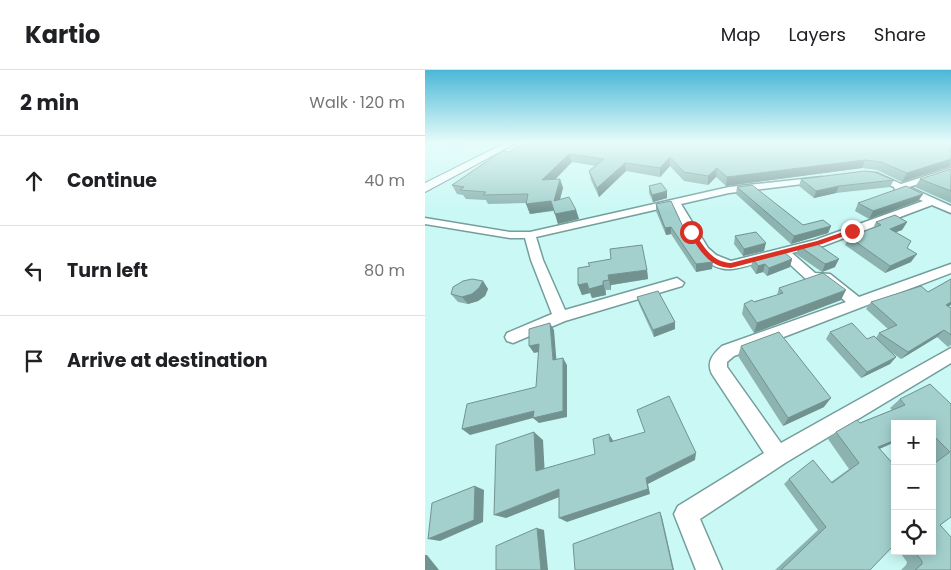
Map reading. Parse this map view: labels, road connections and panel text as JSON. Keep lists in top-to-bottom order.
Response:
{
  "page": {
    "header": "Kartio",
    "nav": ["Map", "Layers", "Share"],
    "heading": ["2 min", "Walk · 120 m"],
    "list": [
      ["Continue", "40 m"],
      ["Turn left", "80 m"],
      "Arrive at destination"
    ],
    "map_buttons": ["+", "−"]
  }
}
